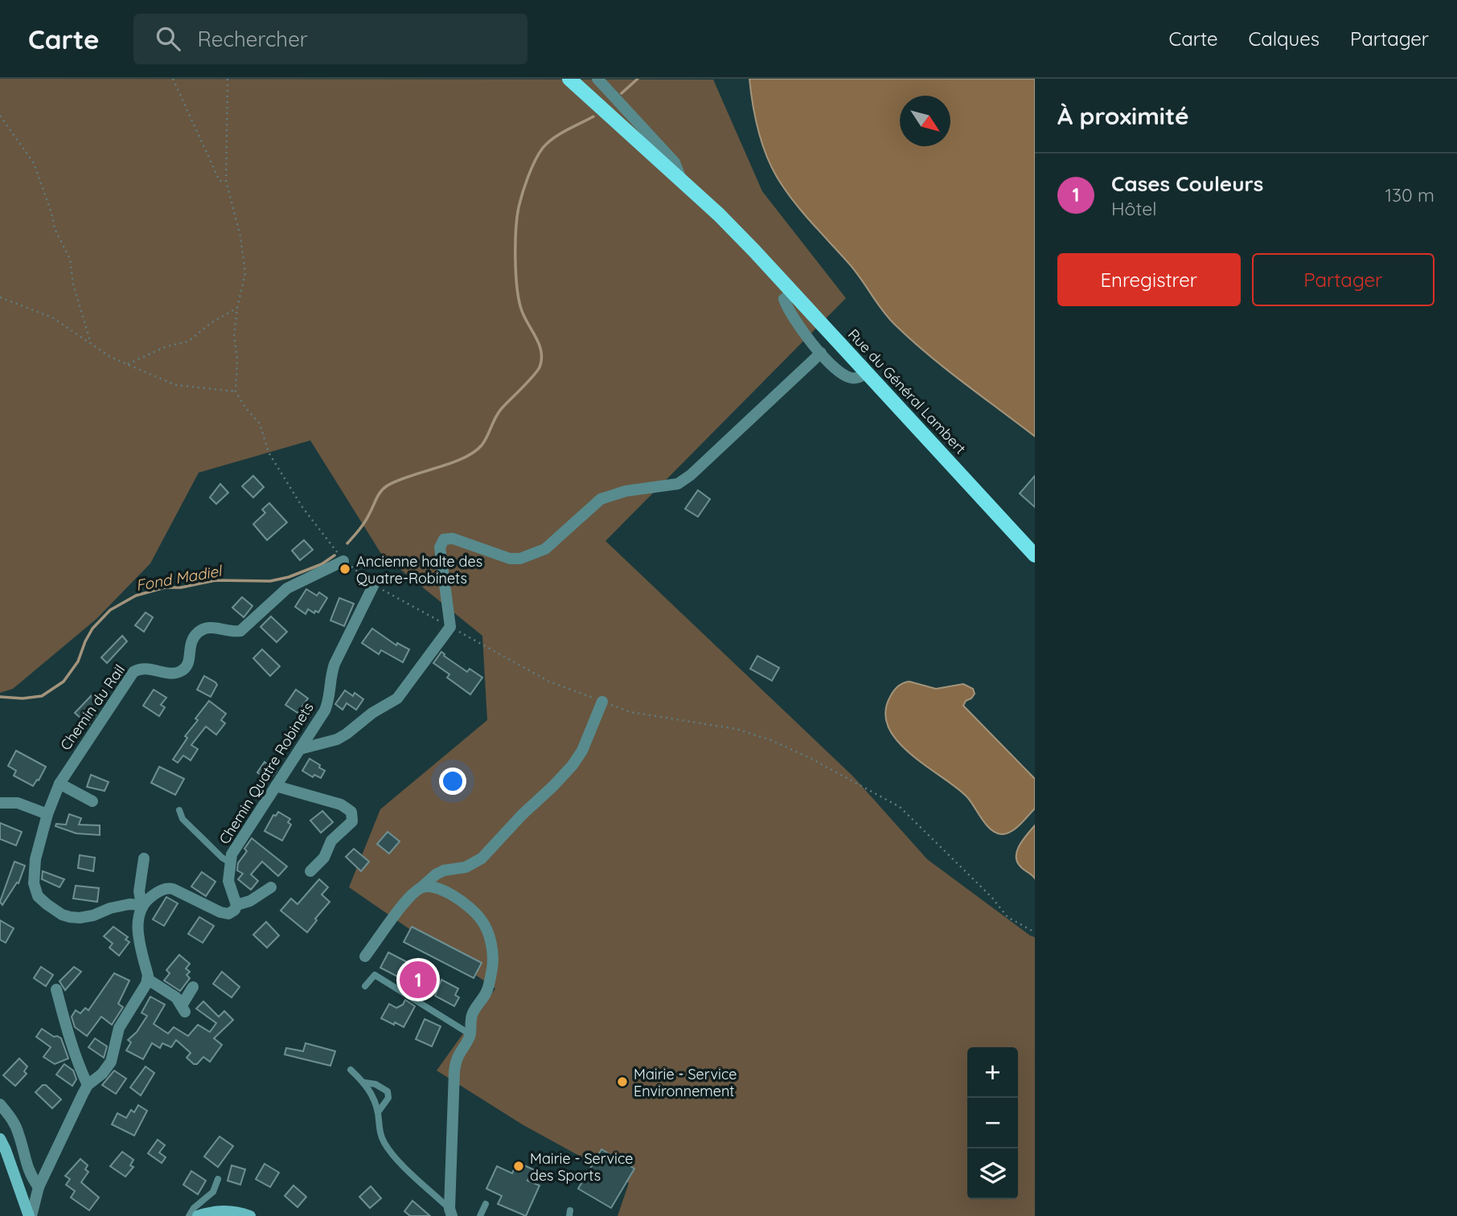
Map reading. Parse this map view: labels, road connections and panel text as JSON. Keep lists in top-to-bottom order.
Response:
{
  "streets": {
    "main road": ["Rue du Général Lambert"],
    "street": ["Chemin du Rail", "Chemin Quatre Robinets"]
  },
  "water": ["Fond Madiel"],
  "places": ["Ancienne halte des Quatre-Robinets", "Mairie - Service Environnement", "Mairie - Service des Sports"],
  "north": "bottom right",
  "page": {
    "header": "Carte",
    "search": "Rechercher",
    "nav": ["Carte", "Calques", "Partager"],
    "heading": "À proximité",
    "list": [
      {
        "mark": "1",
        "name": "Cases Couleurs",
        "note": "Hôtel",
        "value": "130 m"
      }
    ],
    "buttons": ["Enregistrer", "Partager"],
    "pins": "1",
    "map_buttons": ["+", "−"]
  }
}
